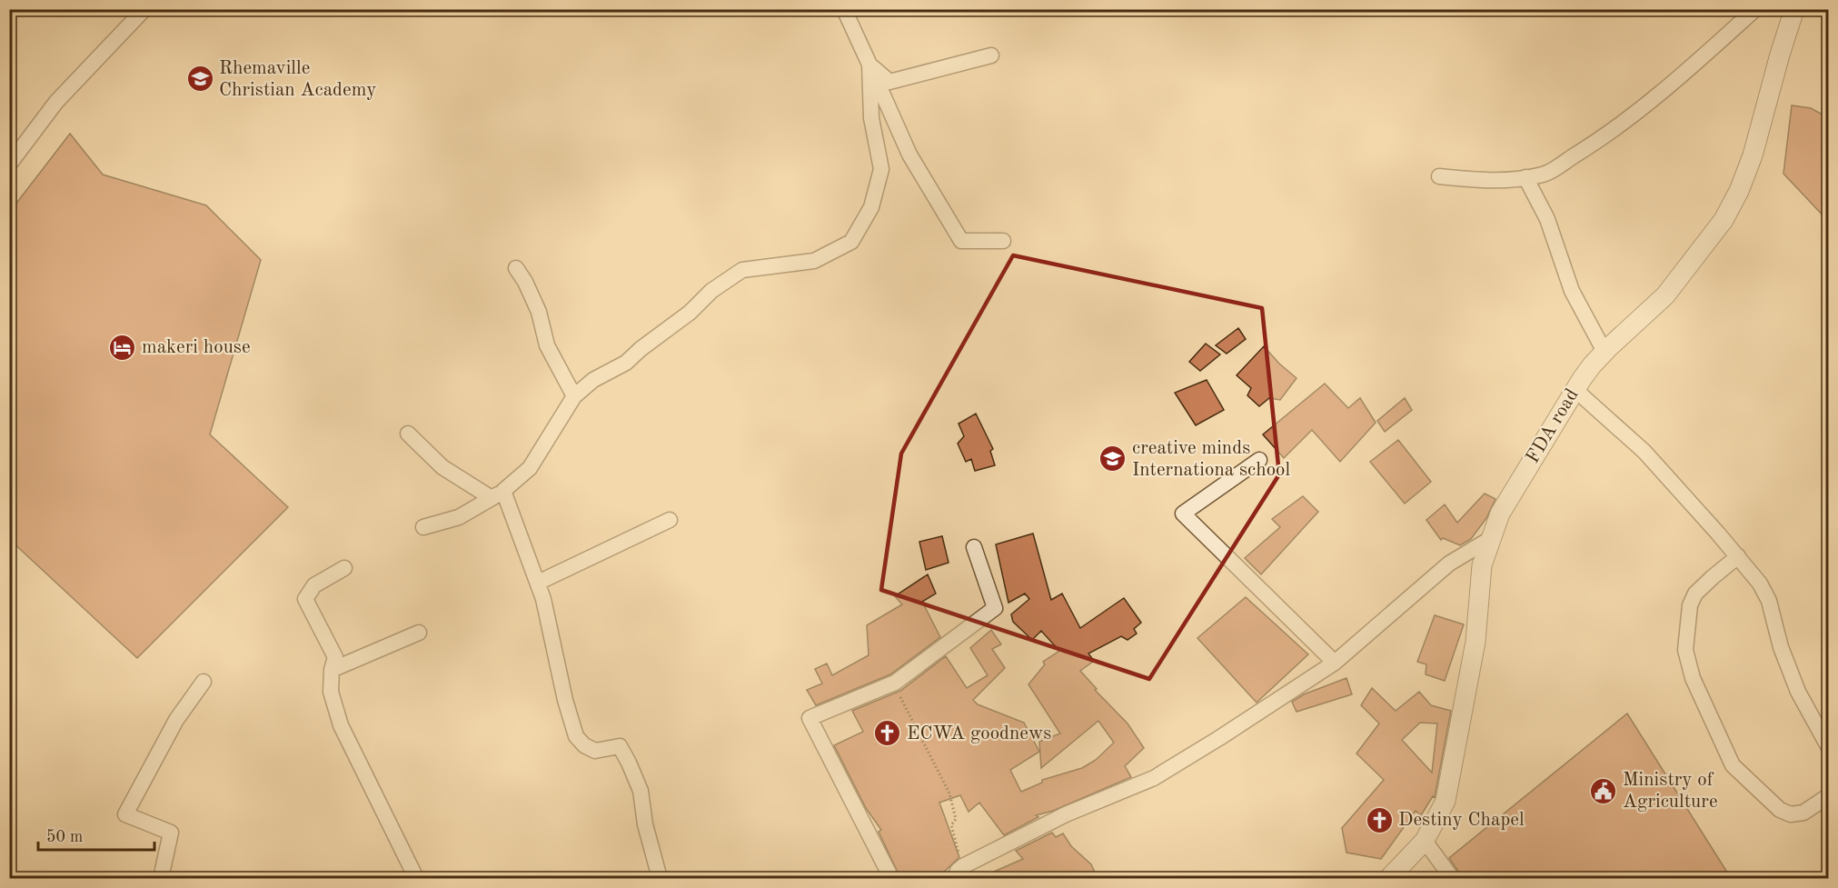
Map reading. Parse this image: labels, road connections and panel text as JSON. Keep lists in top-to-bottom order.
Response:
{
  "streets": {
    "street": ["FDA road"]
  },
  "places": {
    "school or university": ["Rhemaville Christian Academy", "creative minds Internationa school"],
    "hotel": ["makeri house"],
    "church": ["ECWA goodnews", "Destiny Chapel"],
    "public building": ["Ministry of Agriculture"]
  },
  "scale_bar": "50 m"
}
